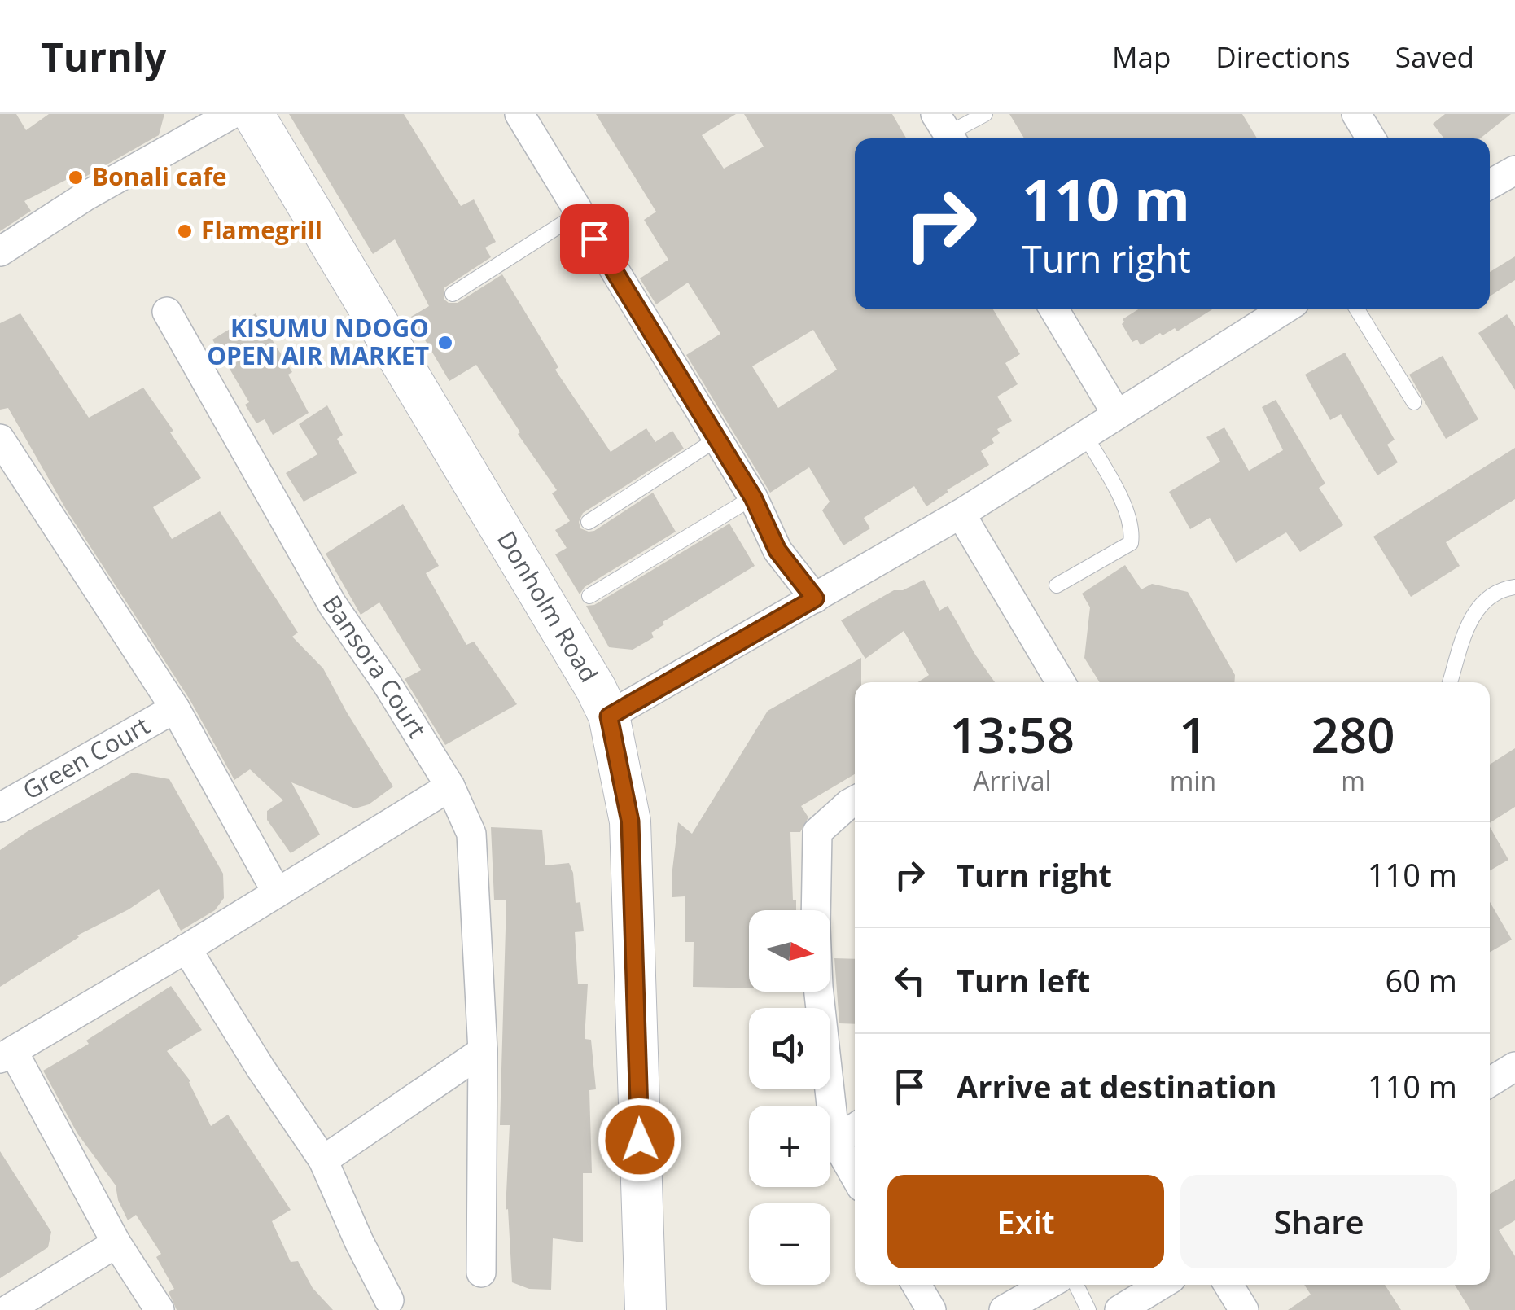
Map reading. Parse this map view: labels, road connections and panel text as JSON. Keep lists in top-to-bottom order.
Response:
{
  "streets": {
    "main road": ["Donholm Road"],
    "street": ["Bansora Court", "Green Court"]
  },
  "places": ["Bonali cafe", "Flamegrill", "KISUMU NDOGO OPEN AIR MARKET"],
  "north": "right",
  "page": {
    "header": "Turnly",
    "nav": ["Map", "Directions", "Saved"],
    "turn": ["110 m", "Turn right"],
    "eta": [
      "13:58",
      "Arrival",
      "1",
      "min",
      "280",
      "m"
    ],
    "list": [
      {
        "name": "Turn right",
        "value": "110 m"
      },
      {
        "name": "Turn left",
        "value": "60 m"
      },
      {
        "name": "Arrive at destination",
        "value": "110 m"
      }
    ],
    "map_buttons": ["+", "−"],
    "buttons": ["Exit", "Share"]
  }
}
